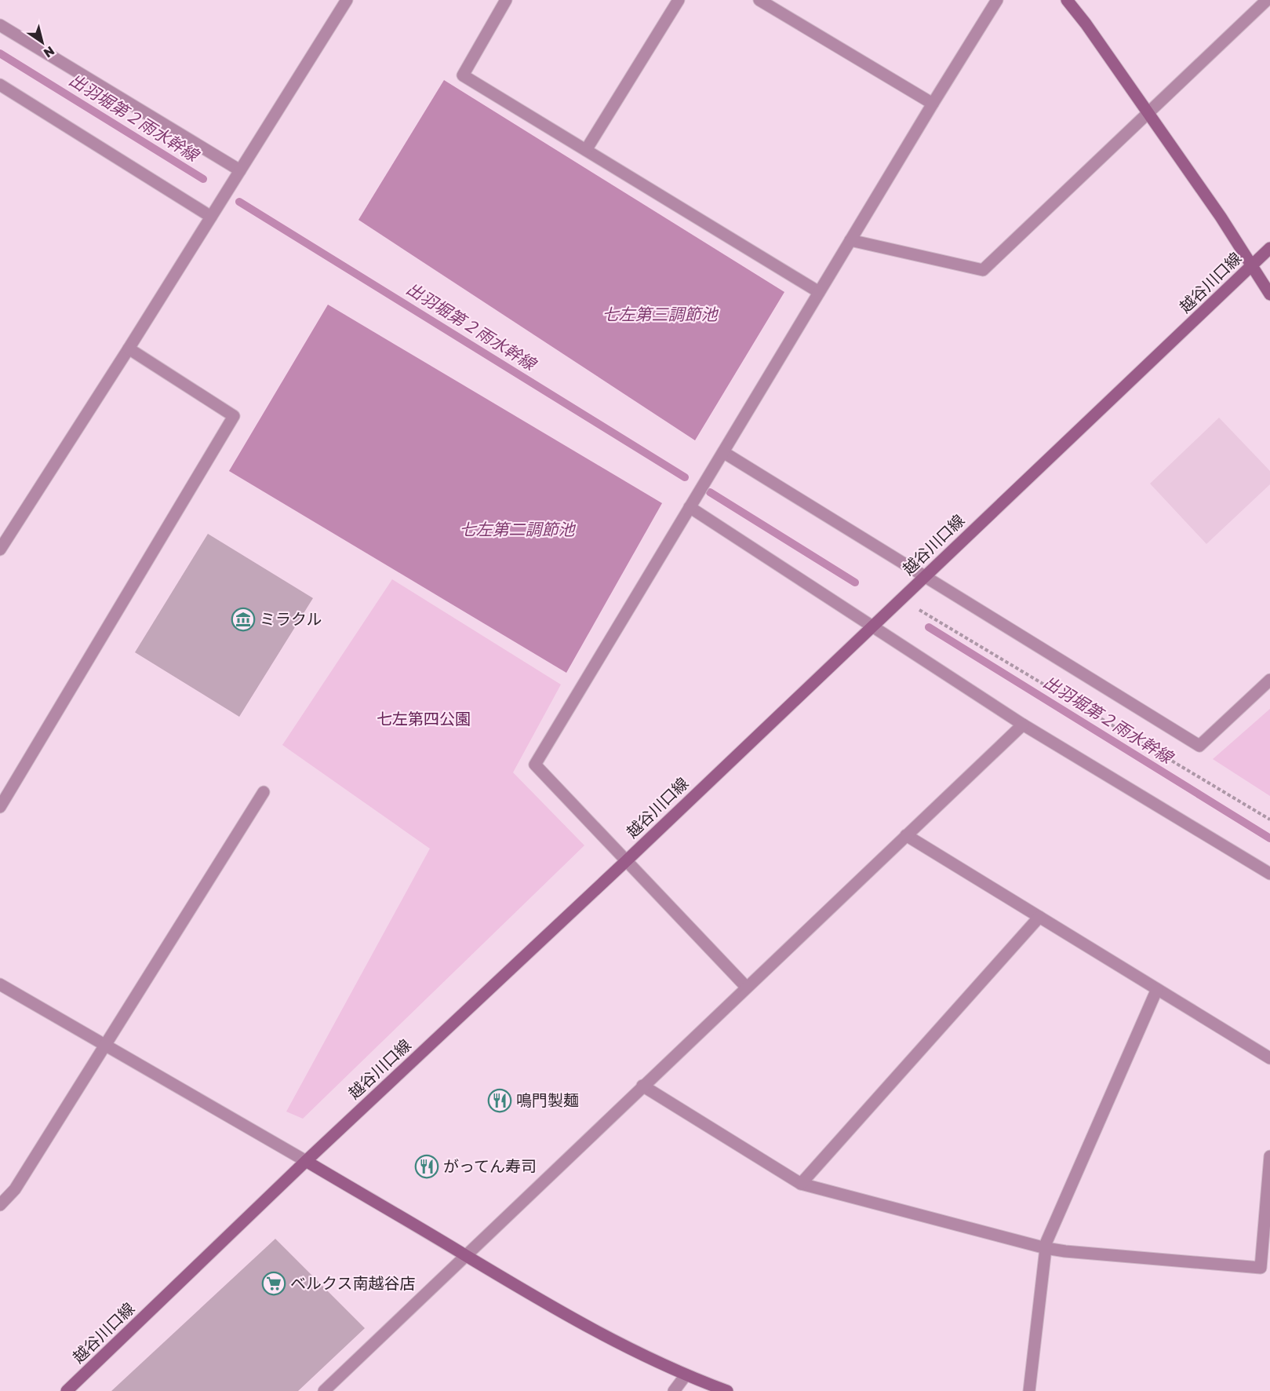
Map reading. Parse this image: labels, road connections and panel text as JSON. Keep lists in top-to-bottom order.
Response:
{
  "streets": {
    "main road": ["越谷川口線"]
  },
  "water": ["出羽堀第２雨水幹線", "七左第三調節池", "七左第二調節池"],
  "parks": ["七左第四公園"],
  "places": {
    "museum": ["ミラクル"],
    "restaurant": ["鳴門製麺", "がってん寿司"],
    "supermarket": ["ベルクス南越谷店"]
  },
  "north": "bottom right"
}
